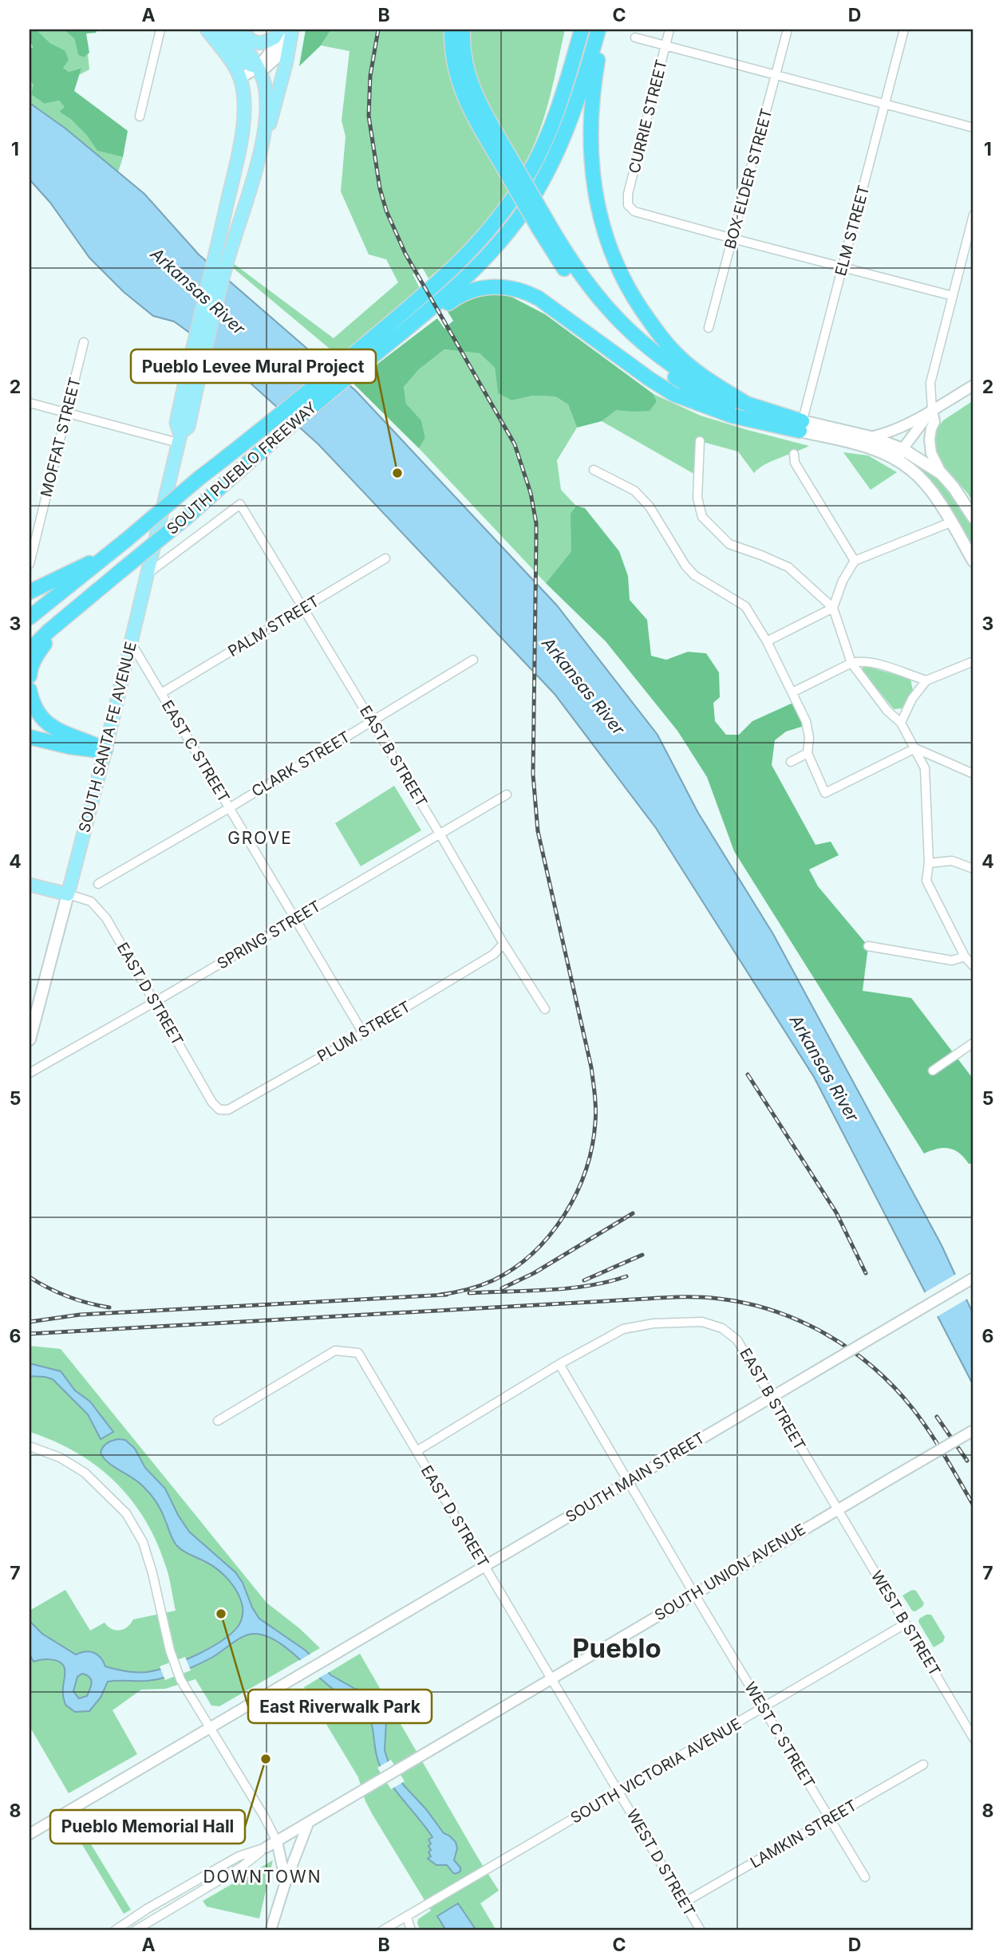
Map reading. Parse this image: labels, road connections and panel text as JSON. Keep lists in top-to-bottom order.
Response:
{
  "streets": {
    "highway": ["SOUTH PUEBLO FREEWAY"],
    "main road": ["SOUTH SANTA FE AVENUE"],
    "street": [
      "CURRIE STREET",
      "BOX ELDER STREET",
      "ELM STREET",
      "MOFFAT STREET",
      "PALM STREET",
      "EAST C STREET",
      "EAST B STREET",
      "CLARK STREET",
      "SPRING STREET",
      "EAST D STREET",
      "PLUM STREET",
      "SOUTH MAIN STREET",
      "SOUTH UNION AVENUE",
      "WEST B STREET",
      "WEST C STREET",
      "SOUTH VICTORIA AVENUE",
      "LAMKIN STREET",
      "WEST D STREET"
    ]
  },
  "crossings": [
    ["CURRIE STREET", "BOX ELDER STREET"],
    ["PALM STREET", "EAST C STREET"],
    ["PALM STREET", "EAST B STREET"],
    ["SOUTH SANTA FE AVENUE", "EAST C STREET"],
    ["SOUTH SANTA FE AVENUE", "EAST B STREET"],
    ["SOUTH SANTA FE AVENUE", "EAST D STREET"],
    ["EAST C STREET", "CLARK STREET"],
    ["EAST C STREET", "SPRING STREET"],
    ["EAST C STREET", "PLUM STREET"],
    ["EAST B STREET", "CLARK STREET"],
    ["EAST B STREET", "SPRING STREET"],
    ["EAST B STREET", "EAST D STREET"],
    ["EAST B STREET", "PLUM STREET"],
    ["EAST B STREET", "SOUTH UNION AVENUE"],
    ["EAST B STREET", "WEST B STREET"],
    ["SPRING STREET", "EAST D STREET"],
    ["EAST D STREET", "PLUM STREET"],
    ["EAST D STREET", "SOUTH MAIN STREET"],
    ["EAST D STREET", "SOUTH UNION AVENUE"],
    ["EAST D STREET", "WEST D STREET"],
    ["SOUTH UNION AVENUE", "WEST B STREET"],
    ["SOUTH UNION AVENUE", "WEST C STREET"],
    ["SOUTH UNION AVENUE", "WEST D STREET"],
    ["WEST B STREET", "SOUTH VICTORIA AVENUE"],
    ["WEST C STREET", "SOUTH VICTORIA AVENUE"],
    ["WEST C STREET", "LAMKIN STREET"],
    ["SOUTH VICTORIA AVENUE", "WEST D STREET"],
    ["LAMKIN STREET", "WEST D STREET"]
  ],
  "districts": ["GROVE", "Pueblo", "DOWNTOWN"],
  "water": ["Arkansas River"],
  "places": ["Pueblo Levee Mural Project", "East Riverwalk Park", "Pueblo Memorial Hall"],
  "grid": {
    "columns": [
      "A",
      "B",
      "C",
      "D"
    ],
    "rows": [
      "1",
      "2",
      "3",
      "4",
      "5",
      "6",
      "7",
      "8"
    ]
  }
}
